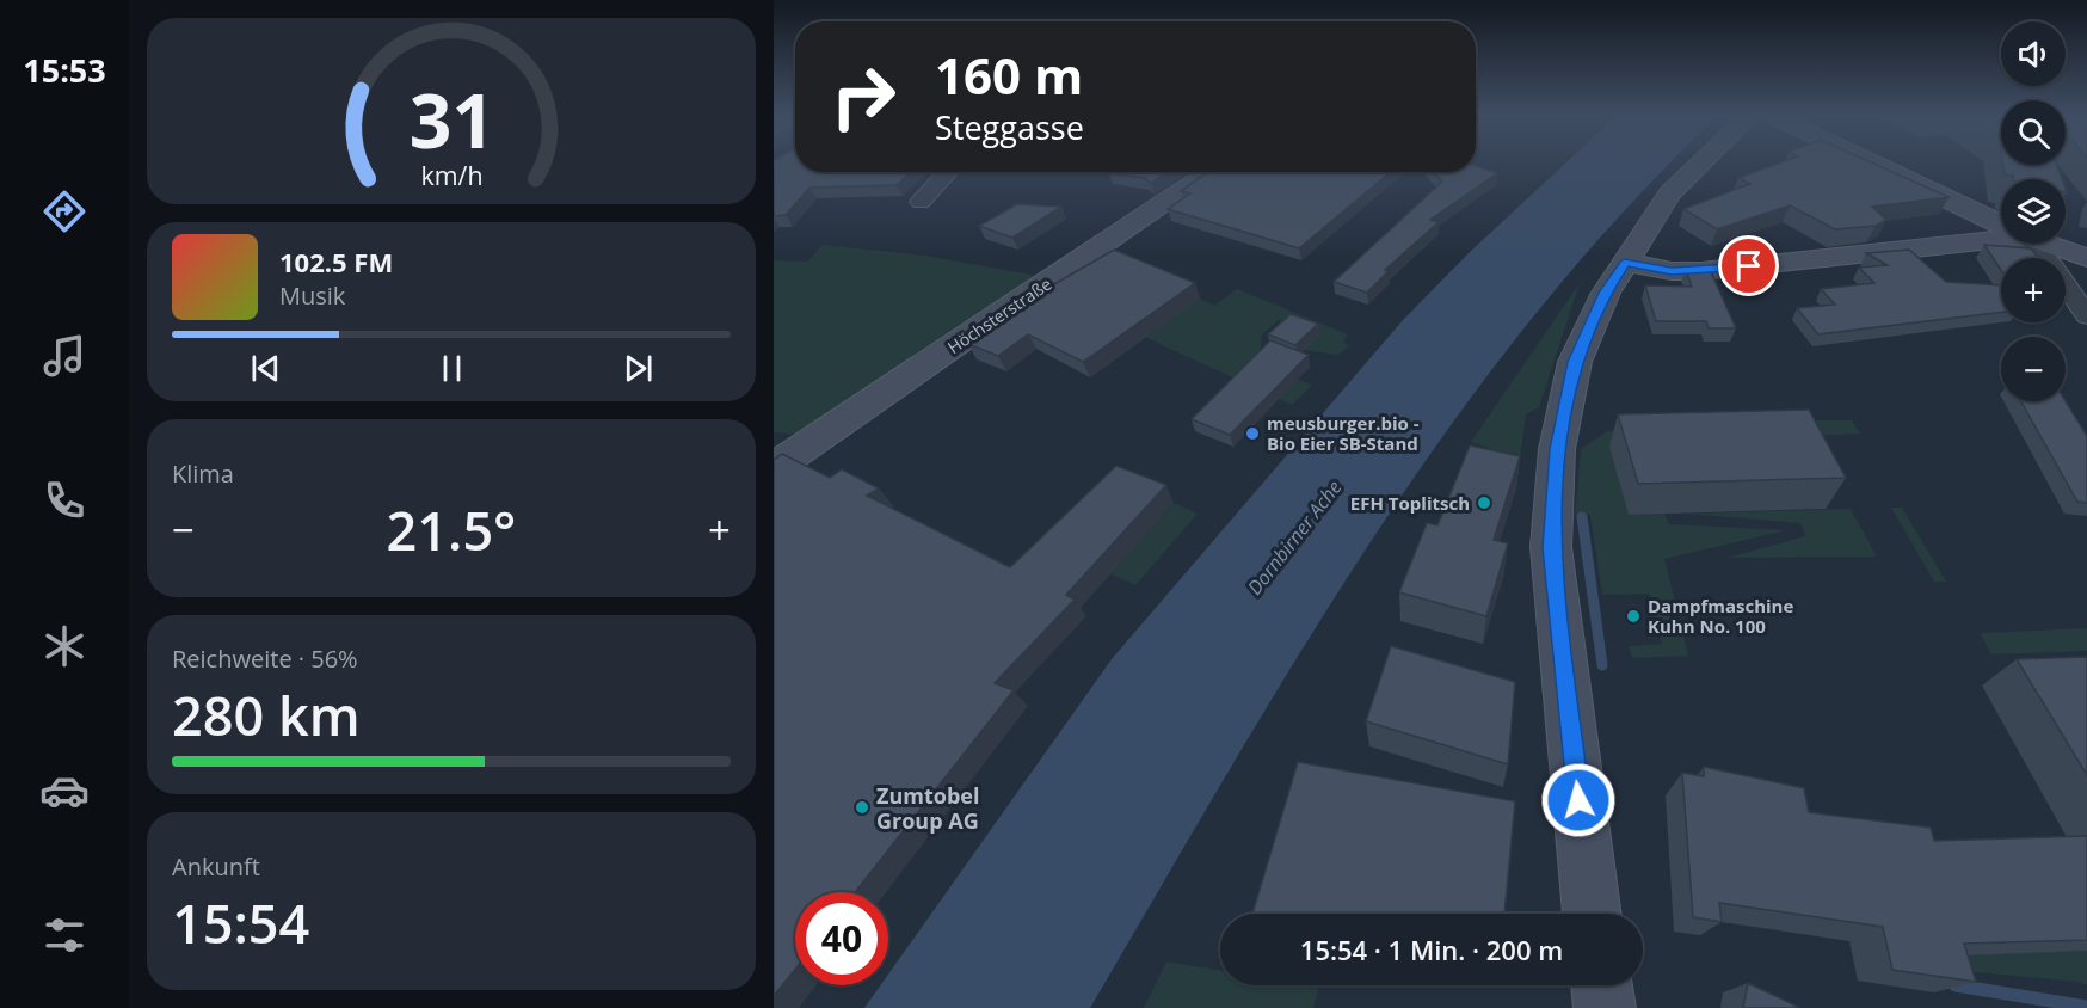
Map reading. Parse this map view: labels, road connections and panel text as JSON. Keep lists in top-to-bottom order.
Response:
{
  "streets": {
    "street": ["Höchsterstraße"]
  },
  "water": ["Dornbirner Ache"],
  "places": [
    "meusburger.bio - Bio Eier SB-Stand",
    "EFH Toplitsch",
    "Dampfmaschine Kuhn No. 100",
    "Zumtobel Group AG"
  ],
  "page": {
    "tabs": "15:53",
    "map_buttons": ["+", "−"],
    "turn": ["160 m", "Steggasse"],
    "song": ["102.5 FM", "Musik"],
    "tile": [
      "Klima",
      ["Reichweite · 56%", "280 km"],
      ["Ankunft", "15:54"]
    ],
    "heat": ["−", "21.5°", "+"],
    "limit": "40",
    "trip": "15:54 · 1 Min. · 200 m",
    "gauge": ["31", "km/h"]
  }
}
